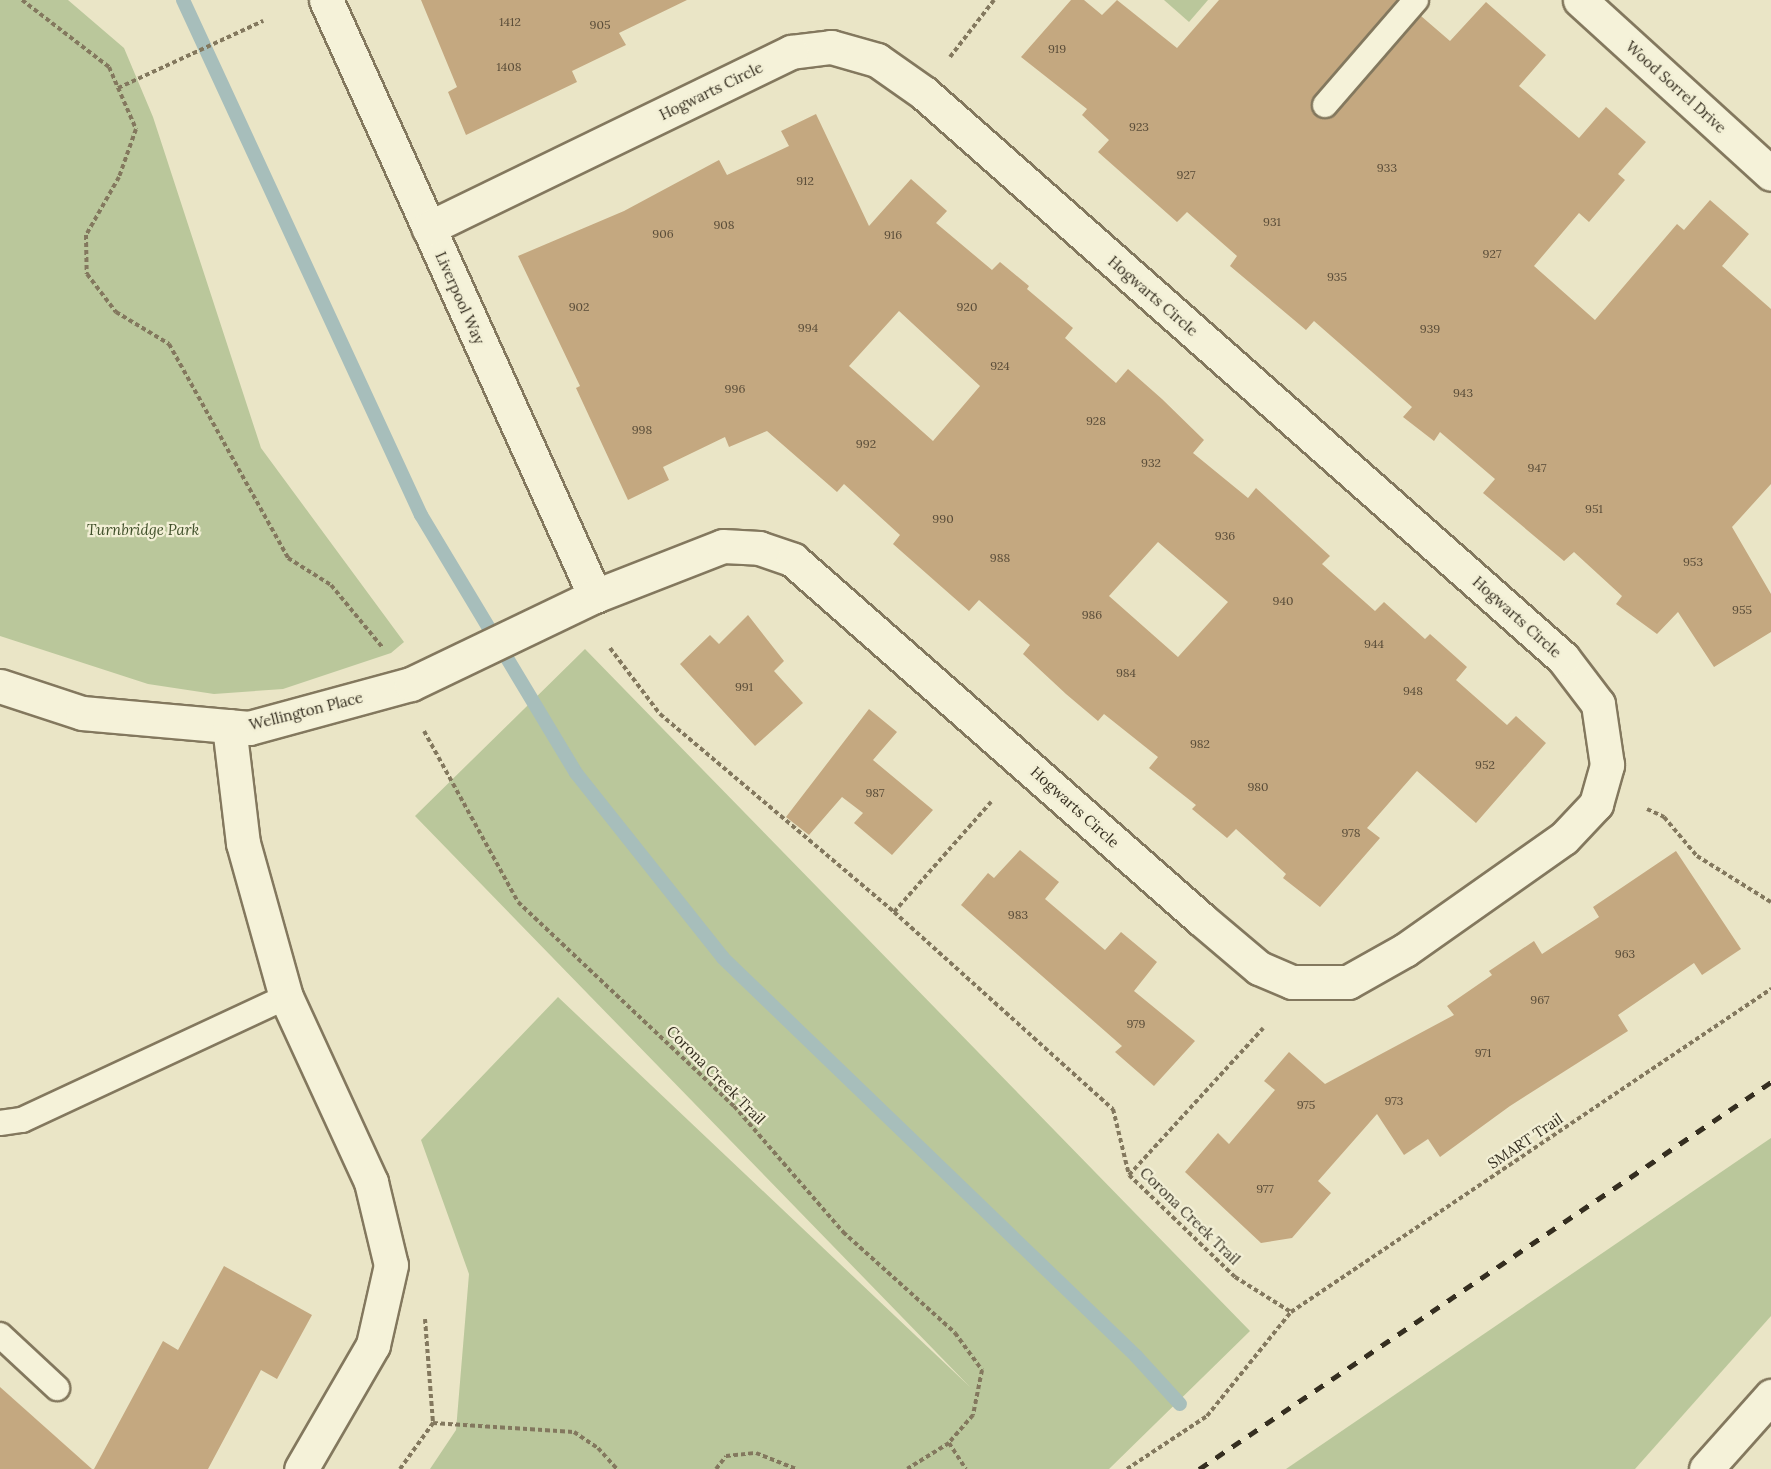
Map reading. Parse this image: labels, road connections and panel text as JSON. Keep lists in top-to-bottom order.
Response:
{
  "streets": {
    "street": [
      "Wood Sorrel Drive",
      "Hogwarts Circle",
      "Liverpool Way",
      "Wellington Place"
    ],
    "path": ["Corona Creek Trail", "SMART Trail"]
  },
  "crossings": [
    ["Hogwarts Circle", "Liverpool Way"],
    ["Hogwarts Circle", "Wellington Place"],
    ["Liverpool Way", "Wellington Place"],
    ["Corona Creek Trail", "SMART Trail"]
  ],
  "parks": ["Turnbridge Park"],
  "house_numbers": [
    "1412",
    "905",
    "919",
    "1408",
    "923",
    "933",
    "927",
    "912",
    "931",
    "908",
    "906",
    "916",
    "927",
    "935",
    "902",
    "920",
    "994",
    "939",
    "924",
    "996",
    "943",
    "928",
    "998",
    "992",
    "932",
    "947",
    "951",
    "990",
    "936",
    "988",
    "953",
    "940",
    "955",
    "986",
    "944",
    "984",
    "991",
    "948",
    "982",
    "952",
    "980",
    "987",
    "978",
    "983",
    "963",
    "967",
    "979",
    "971",
    "973",
    "975",
    "977"
  ]
}
